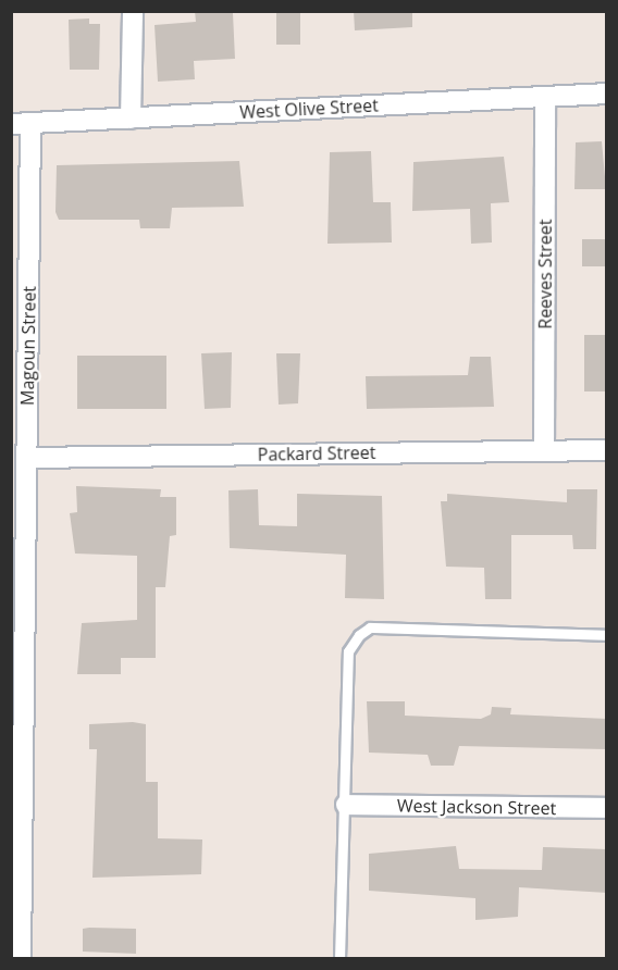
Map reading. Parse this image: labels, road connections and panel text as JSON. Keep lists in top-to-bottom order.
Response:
{
  "streets": {
    "street": [
      "West Olive Street",
      "Reeves Street",
      "Magoun Street",
      "Packard Street",
      "West Jackson Street"
    ]
  },
  "crossings": [
    ["West Olive Street", "Reeves Street"],
    ["West Olive Street", "Magoun Street"],
    ["Reeves Street", "Packard Street"],
    ["Magoun Street", "Packard Street"]
  ]
}
